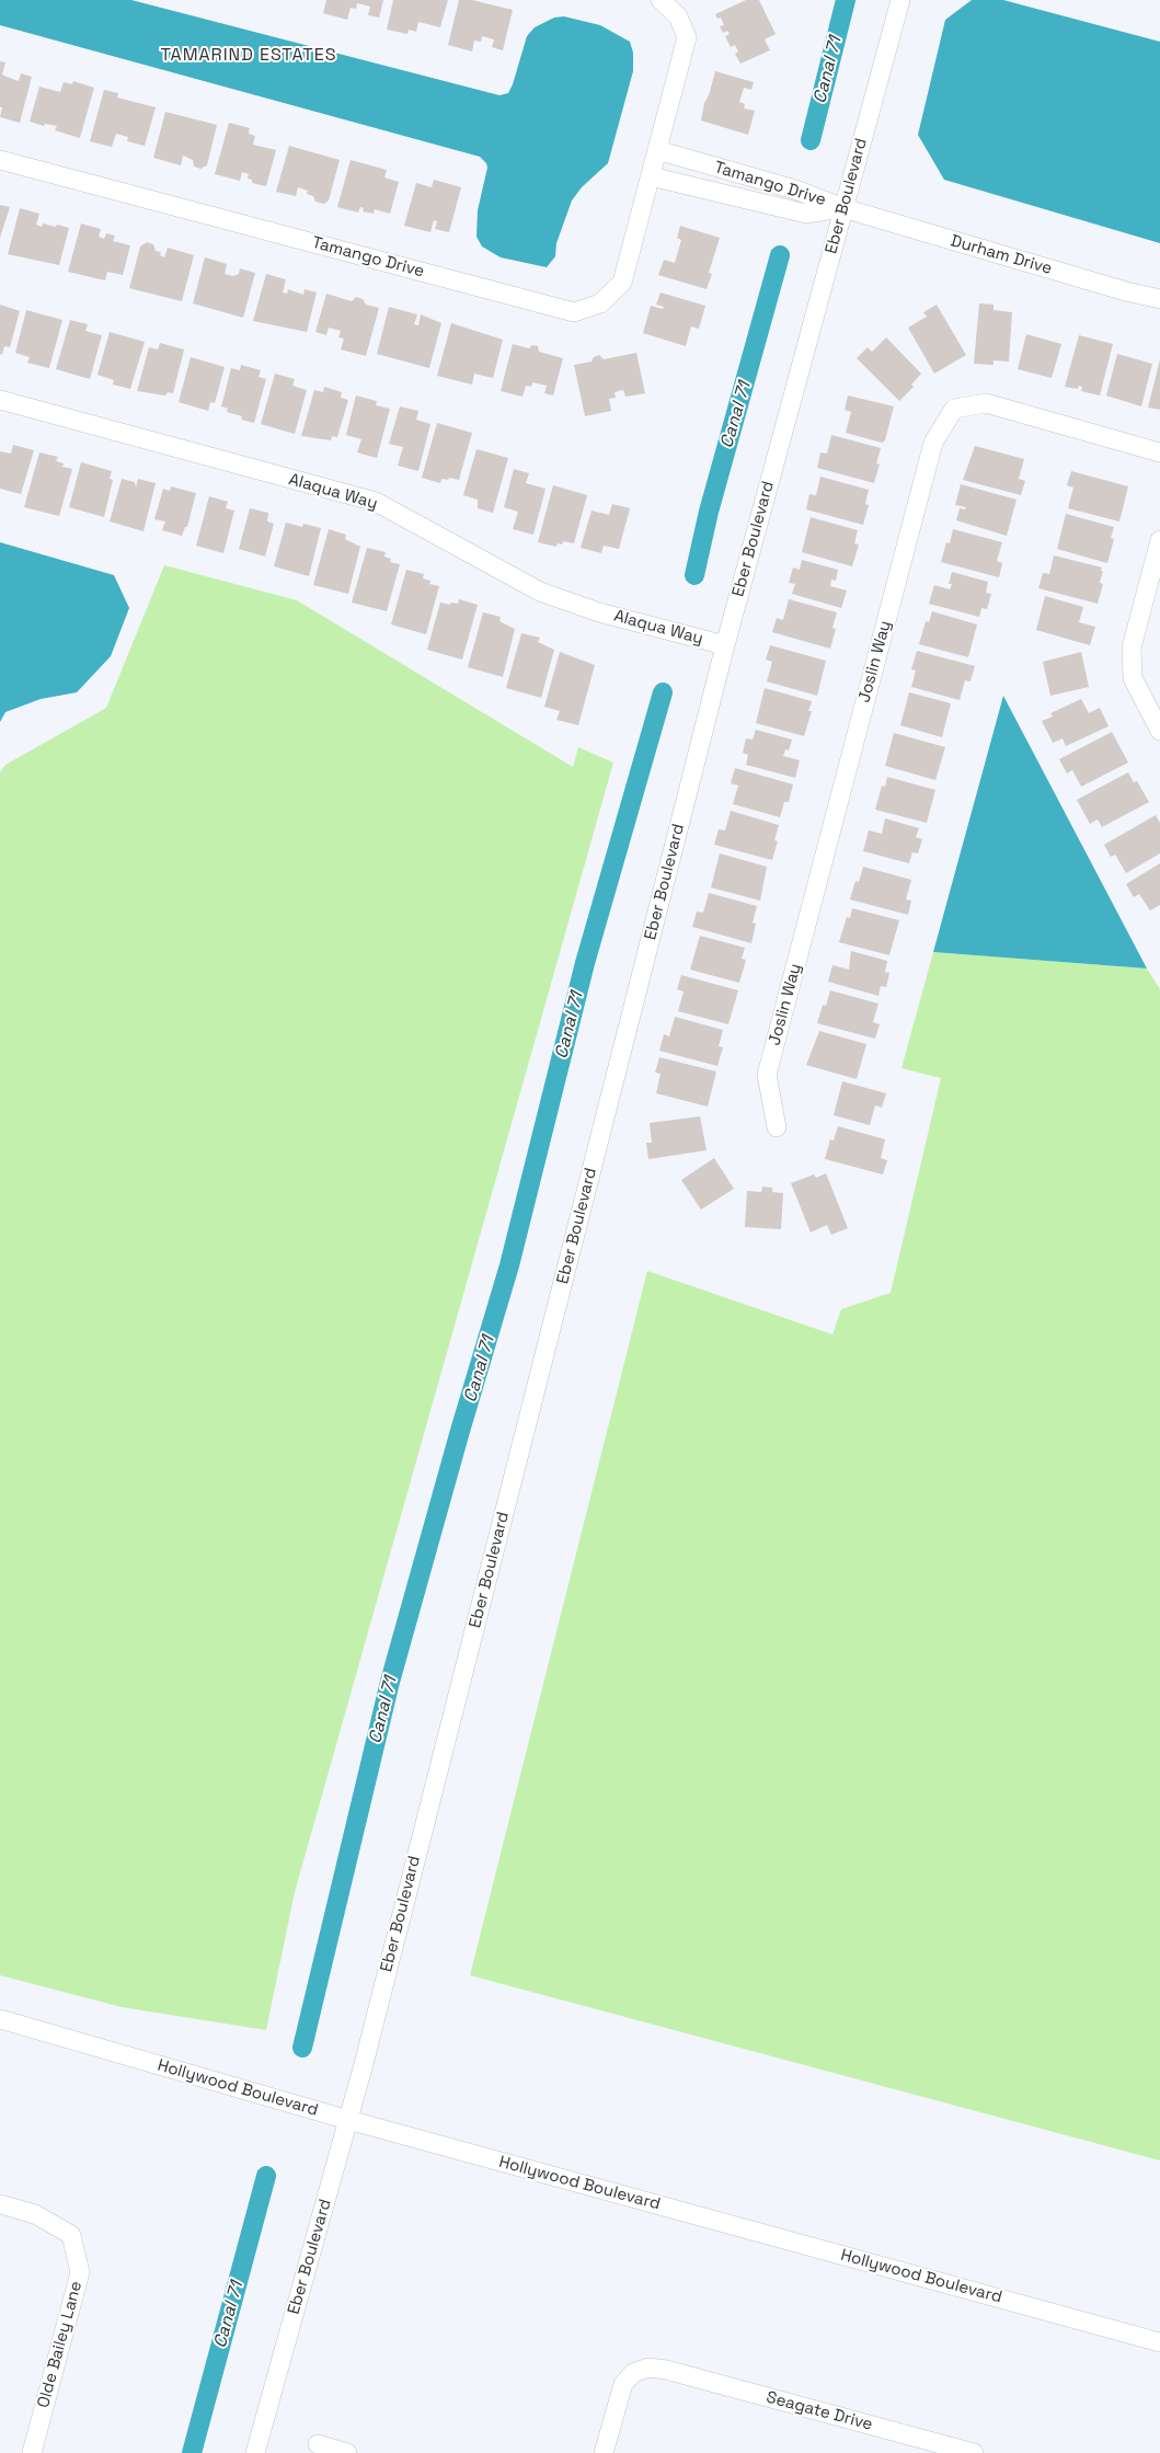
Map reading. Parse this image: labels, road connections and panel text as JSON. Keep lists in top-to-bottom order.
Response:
{
  "streets": {
    "street": [
      "Tamango Drive",
      "Eber Boulevard",
      "Durham Drive",
      "Alaqua Way",
      "Joslin Way",
      "Hollywood Boulevard",
      "Olde Bailey Lane",
      "Seagate Drive"
    ]
  },
  "crossings": [
    ["Tamango Drive", "Eber Boulevard"],
    ["Tamango Drive", "Durham Drive"],
    ["Eber Boulevard", "Durham Drive"],
    ["Eber Boulevard", "Alaqua Way"],
    ["Eber Boulevard", "Hollywood Boulevard"]
  ],
  "districts": ["TAMARIND ESTATES"],
  "water": ["Canal 71"]
}
